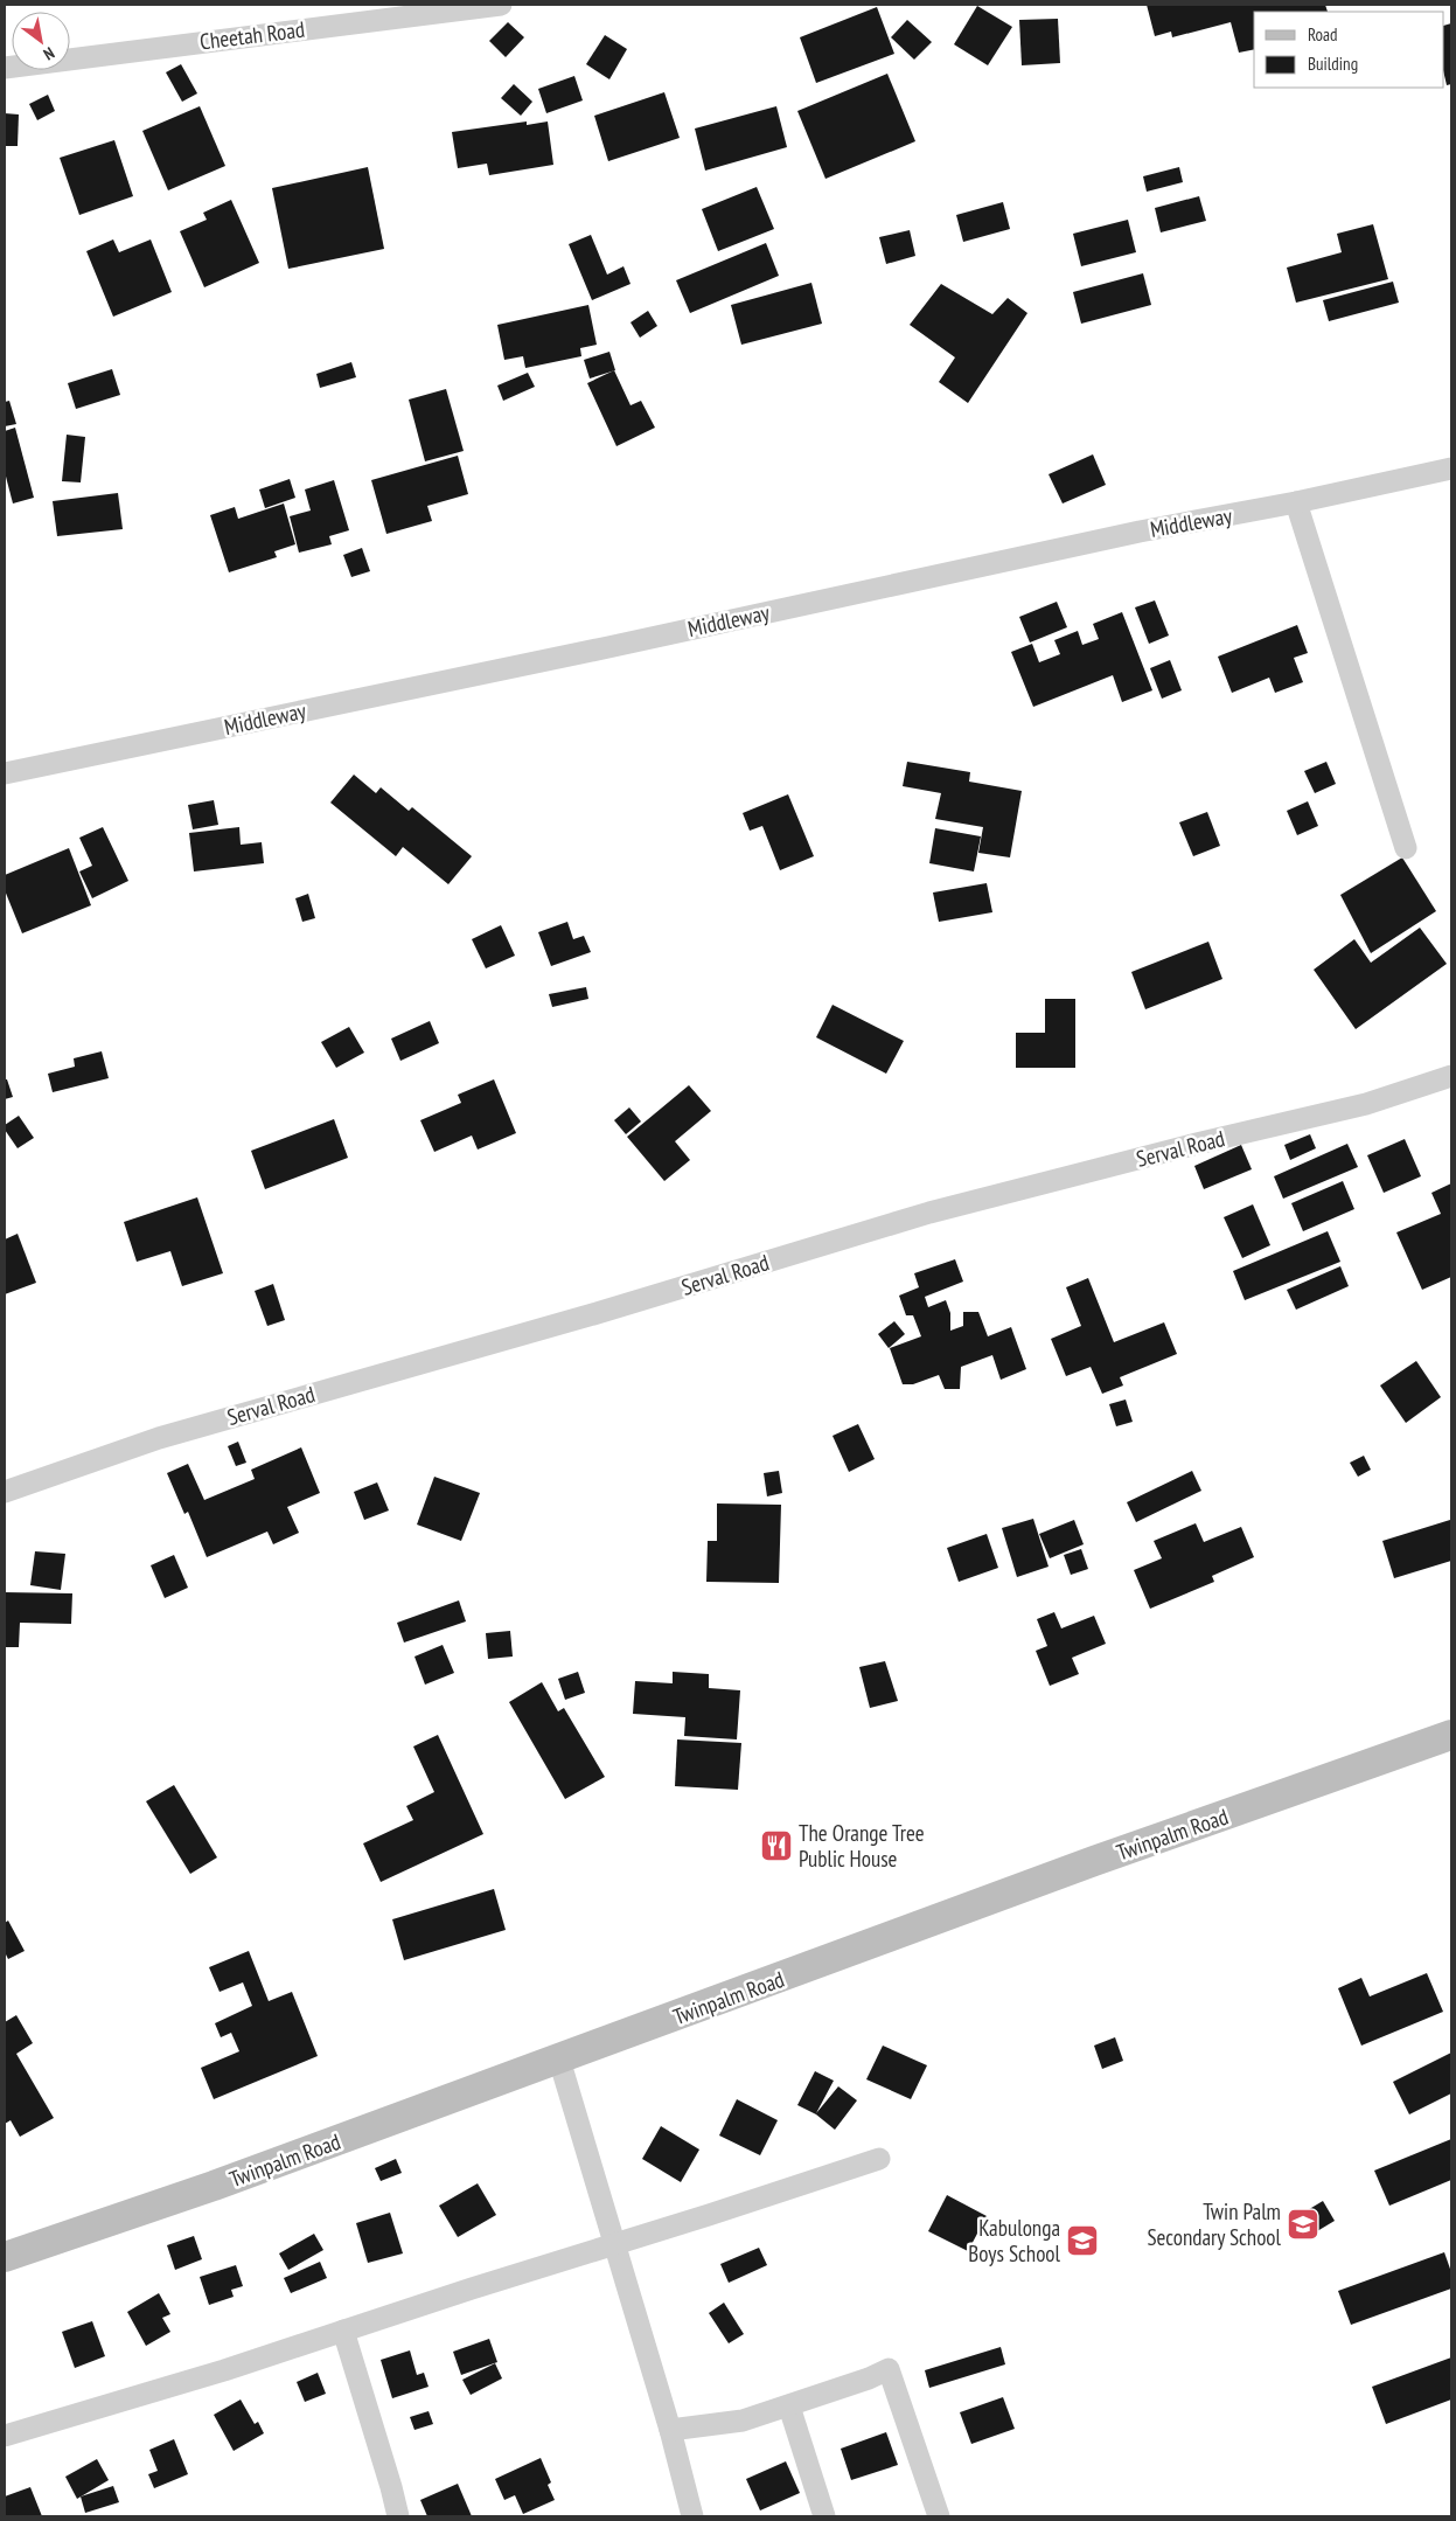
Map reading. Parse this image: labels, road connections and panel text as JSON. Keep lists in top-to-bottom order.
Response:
{
  "streets": {
    "main road": ["Twinpalm Road"],
    "street": ["Cheetah Road", "Middleway", "Serval Road"]
  },
  "places": {
    "restaurant": ["The Orange Tree Public House"],
    "school or university": ["Twin Palm Secondary School", "Kabulonga Boys School"]
  },
  "legend": ["Road", "Building"],
  "north": "bottom right"
}
